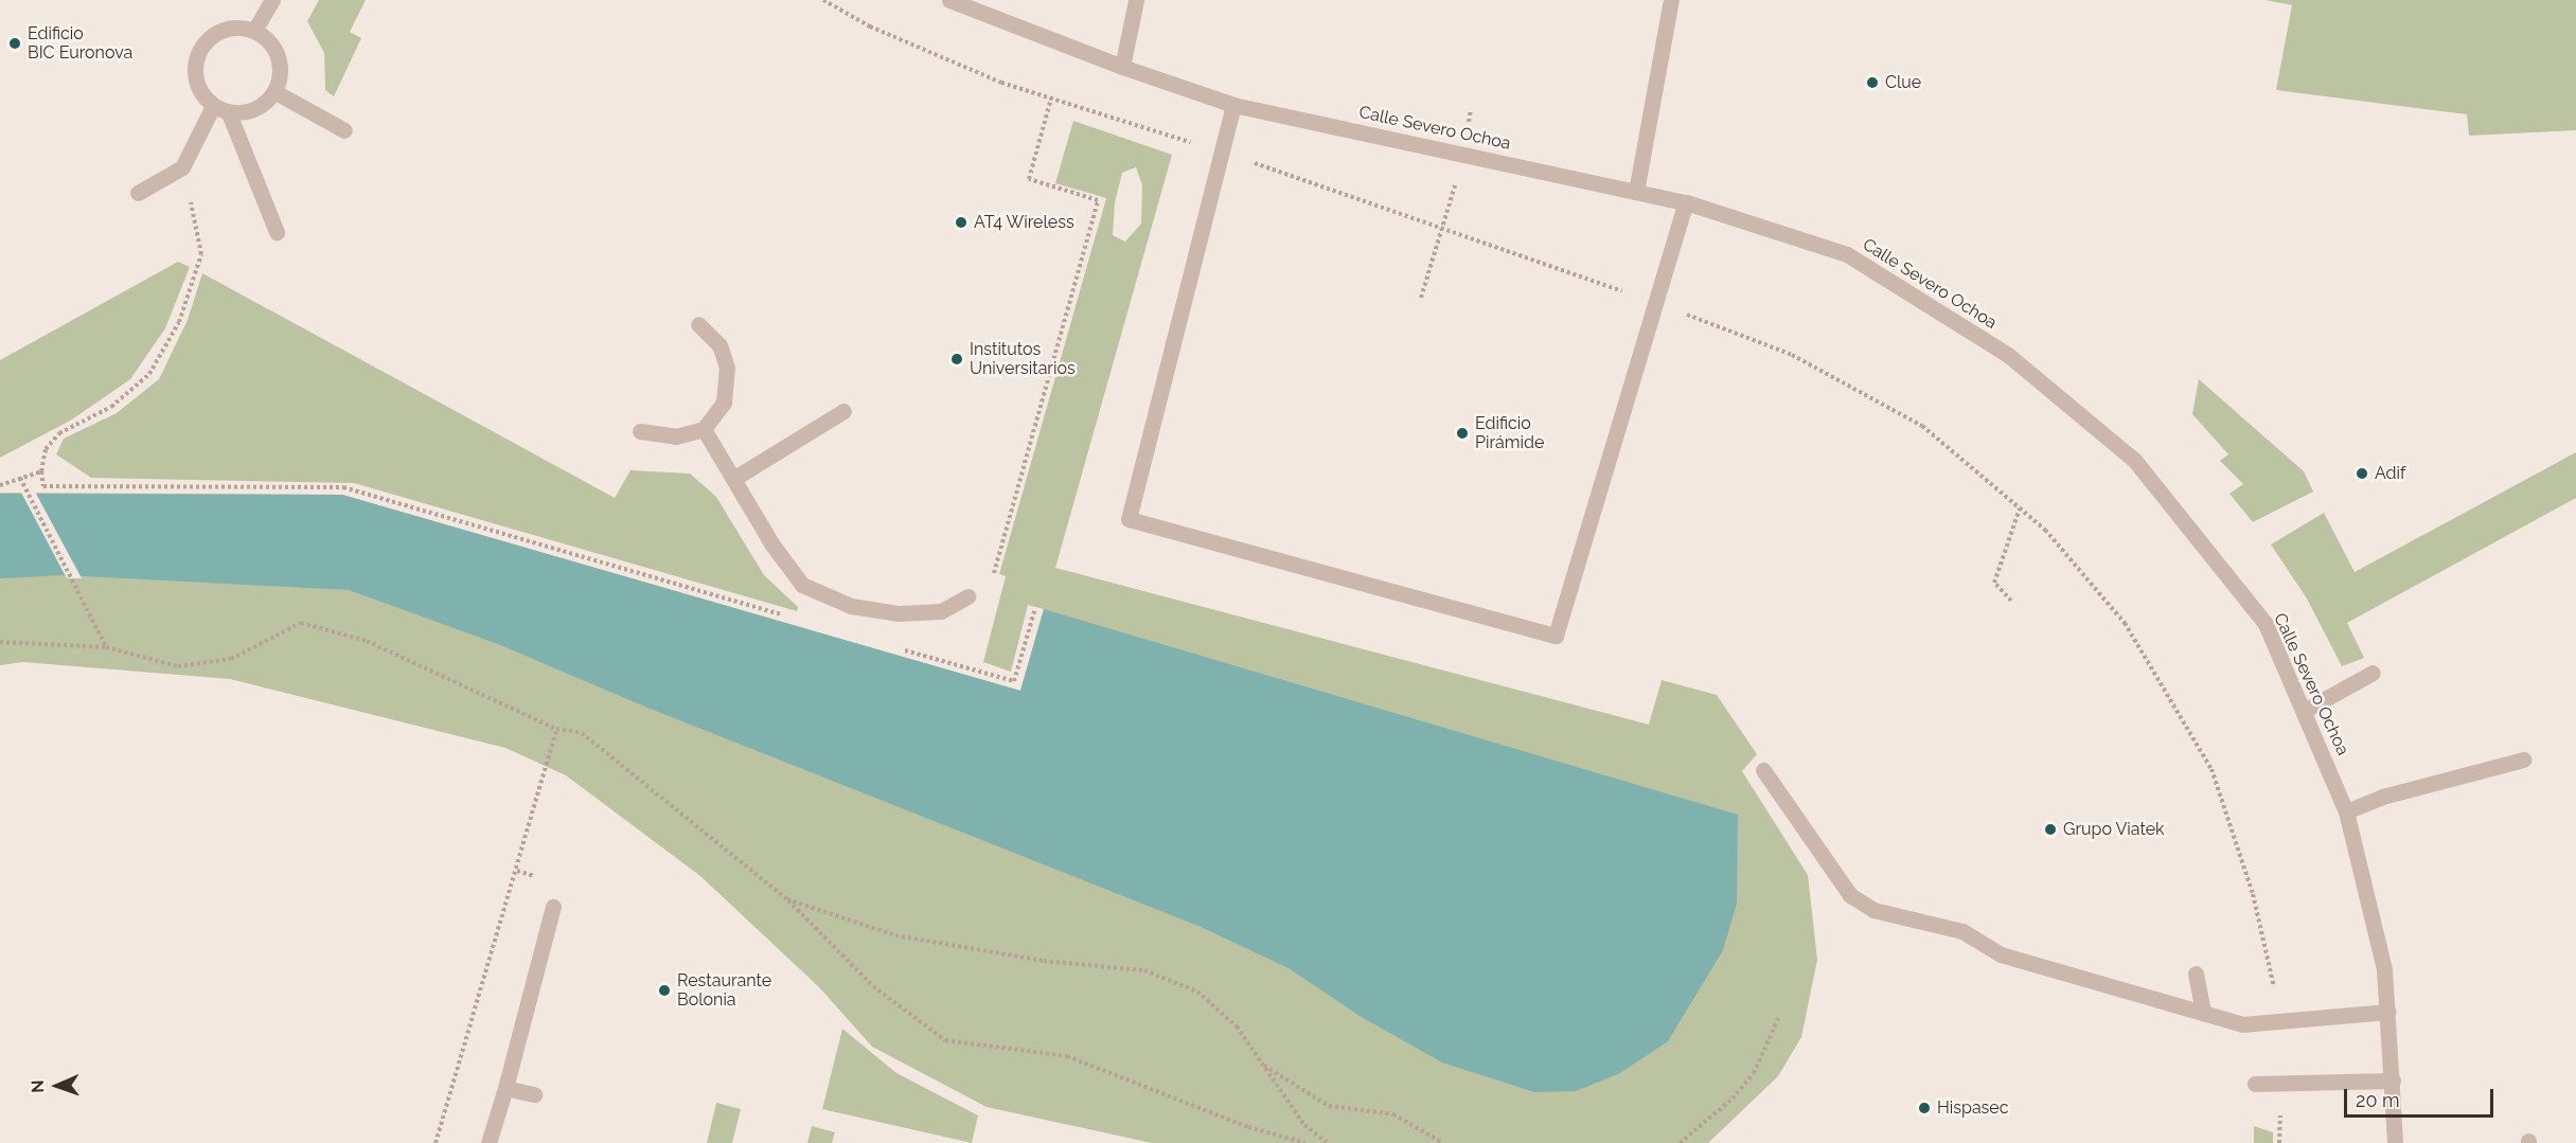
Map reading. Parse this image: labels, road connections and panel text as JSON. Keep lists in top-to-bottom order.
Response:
{
  "streets": {
    "street": ["Calle Severo Ochoa"]
  },
  "places": [
    "Edificio BIC Euronova",
    "Clue",
    "AT4 Wireless",
    "Institutos Universitarios",
    "Edificio Pirámide",
    "Adif",
    "Grupo Viatek",
    "Restaurante Bolonia",
    "Hispasec"
  ],
  "scale_bar": "20 m",
  "north": "left"
}
